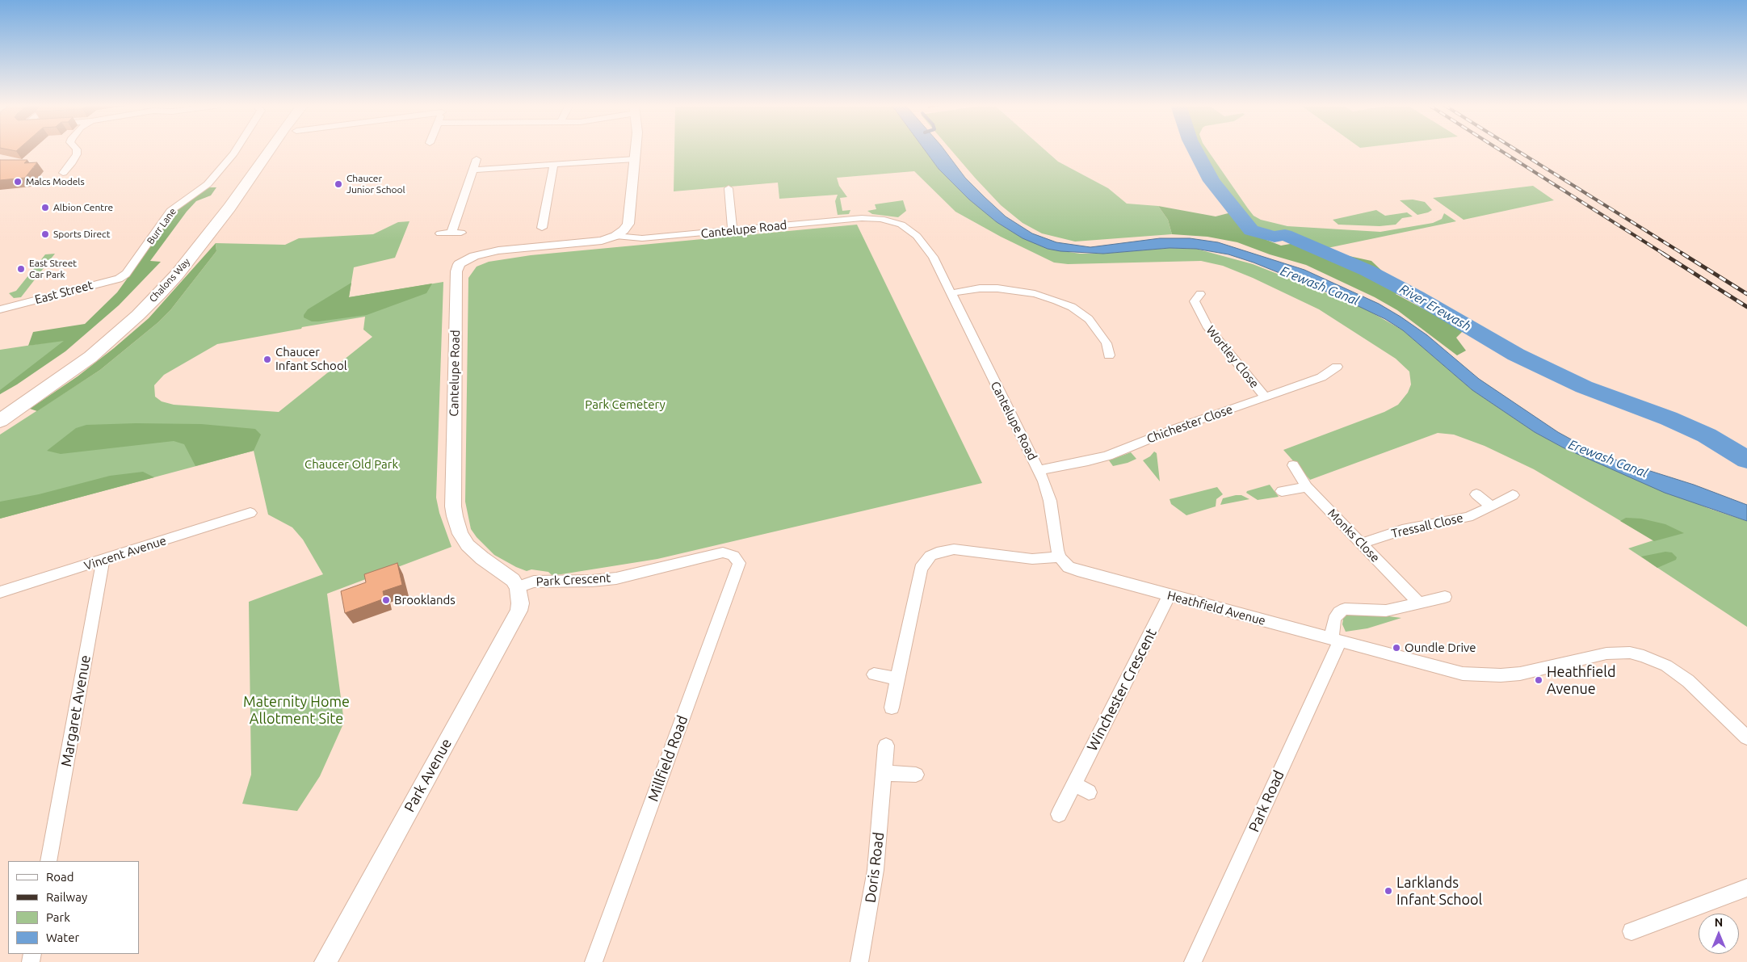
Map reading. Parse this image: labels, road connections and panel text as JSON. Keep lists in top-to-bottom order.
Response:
{
  "streets": {
    "main road": ["Chalons Way"],
    "street": [
      "Burr Lane",
      "Cantelupe Road",
      "East Street",
      "Wortley Close",
      "Chichester Close",
      "Tressall Close",
      "Monks Close",
      "Vincent Avenue",
      "Park Crescent",
      "Heathfield Avenue",
      "Winchester Crescent",
      "Margaret Avenue",
      "Millfield Road",
      "Park Avenue",
      "Park Road",
      "Doris Road"
    ]
  },
  "crossings": [
    ["Burr Lane", "East Street"],
    ["Cantelupe Road", "Chichester Close"],
    ["Cantelupe Road", "Heathfield Avenue"],
    ["Wortley Close", "Chichester Close"],
    ["Tressall Close", "Monks Close"],
    ["Vincent Avenue", "Margaret Avenue"],
    ["Park Crescent", "Millfield Road"],
    ["Park Crescent", "Park Avenue"],
    ["Heathfield Avenue", "Winchester Crescent"],
    ["Heathfield Avenue", "Park Road"]
  ],
  "water": ["Erewash Canal", "River Erewash"],
  "parks": ["Park Cemetery", "Chaucer Old Park", "Maternity Home Allotment Site"],
  "places": [
    "Malcs Models",
    "Chaucer Junior School",
    "Albion Centre",
    "Sports Direct",
    "East Street Car Park",
    "Chaucer Infant School",
    "Brooklands",
    "Oundle Drive",
    "Heathfield Avenue",
    "Larklands Infant School"
  ],
  "legend": [
    "Road",
    "Railway",
    "Park",
    "Water"
  ],
  "north": "top"
}
